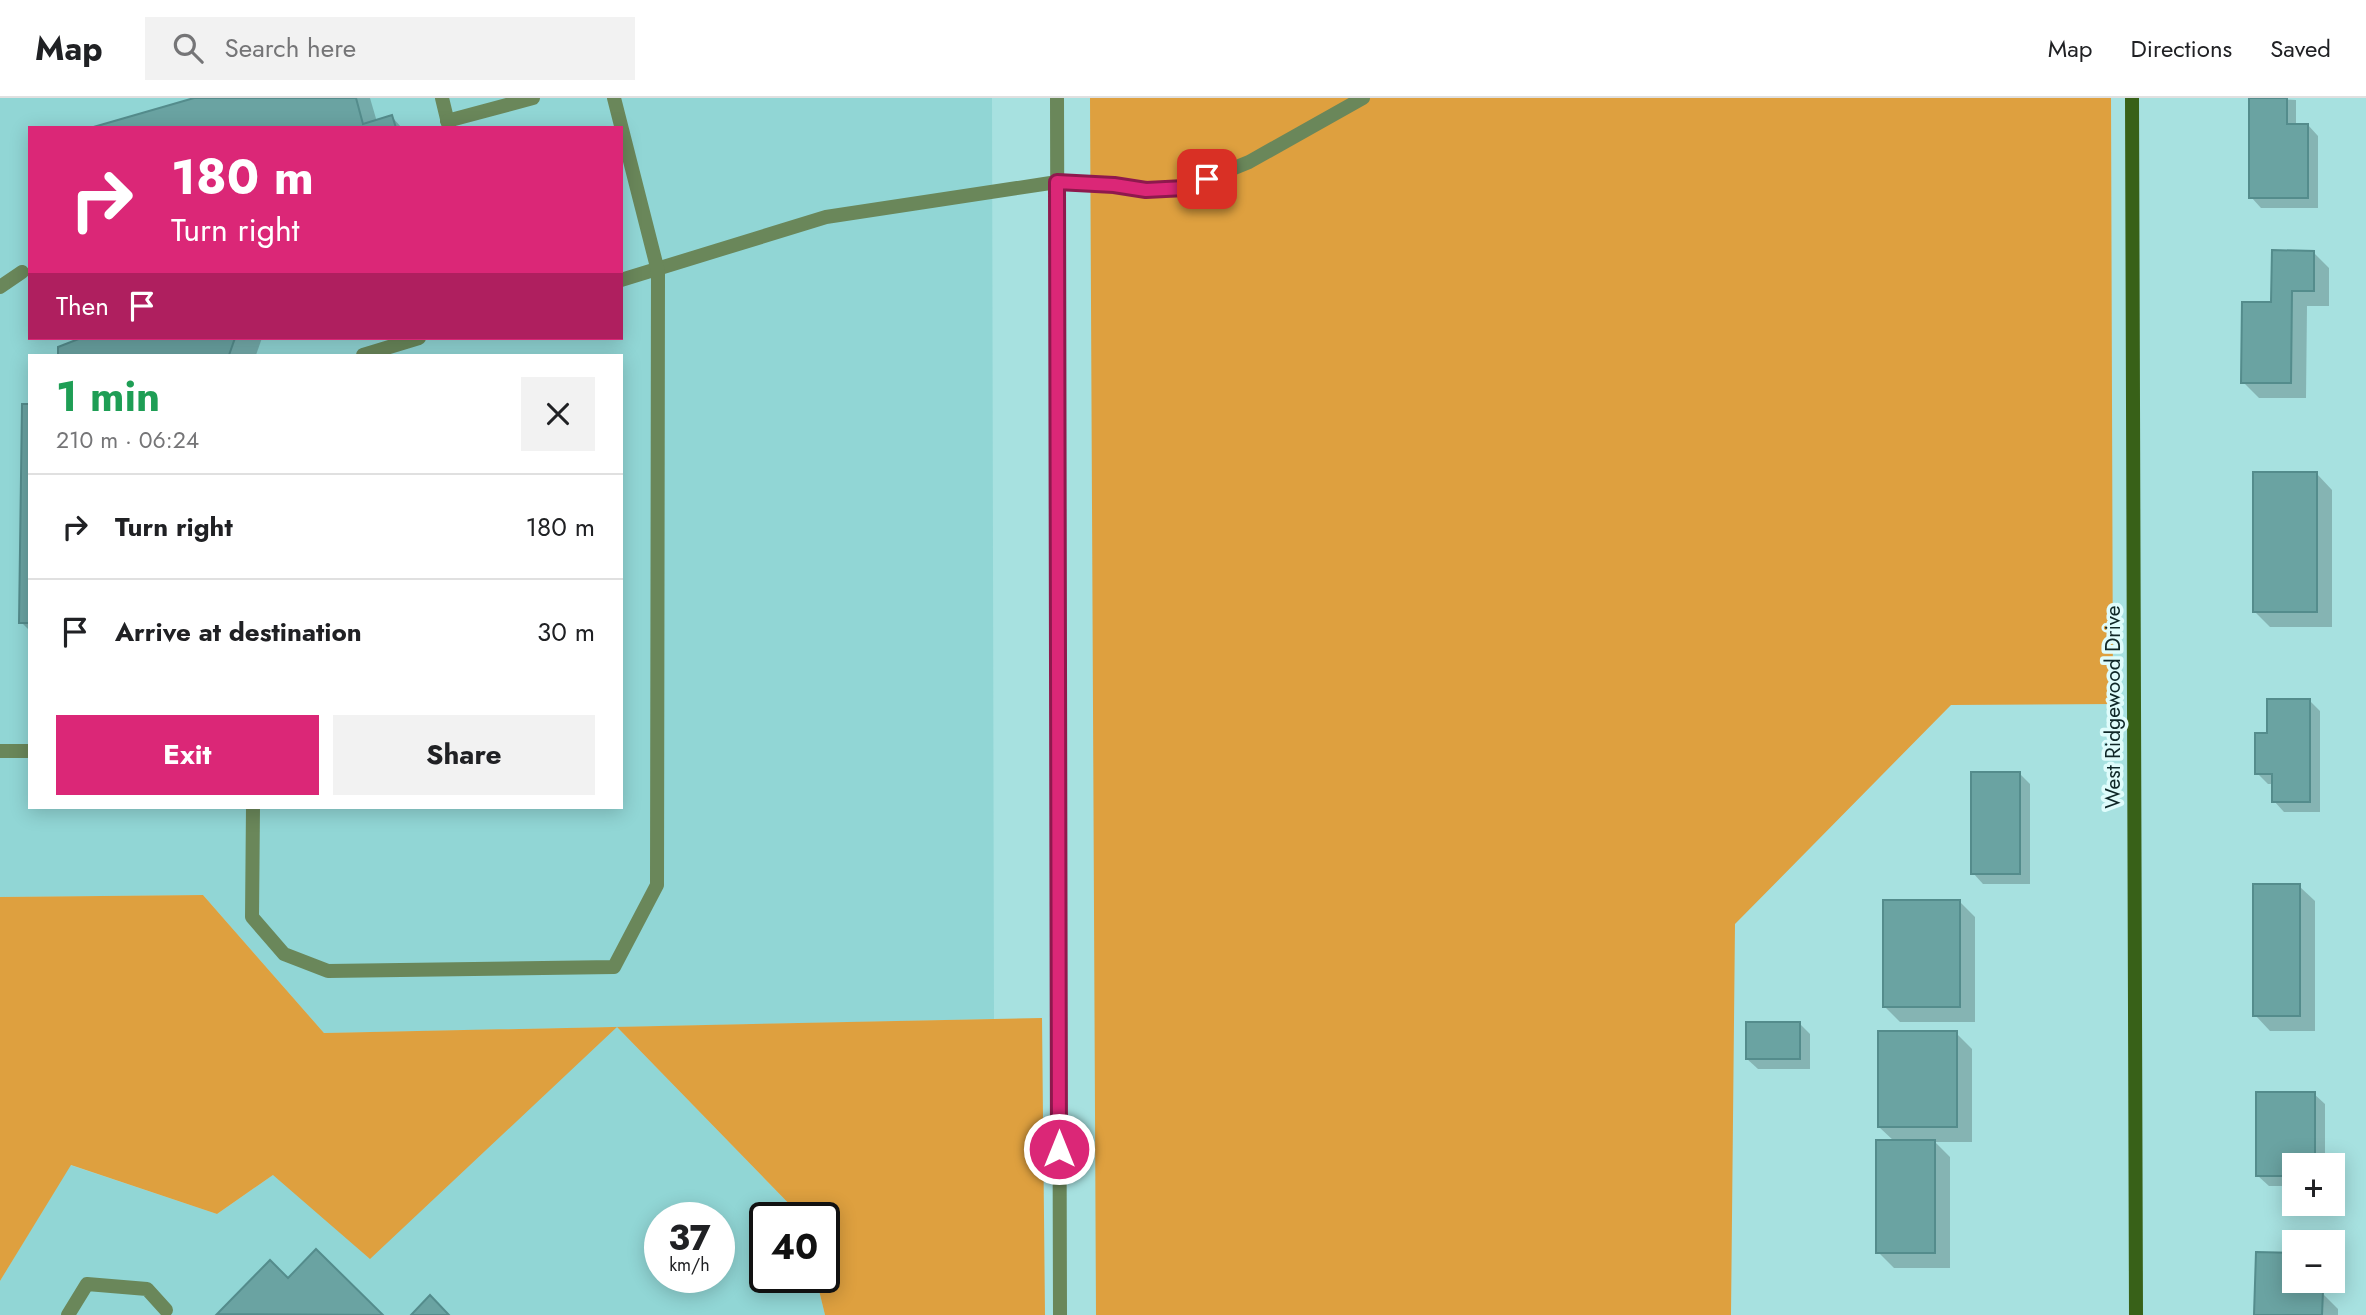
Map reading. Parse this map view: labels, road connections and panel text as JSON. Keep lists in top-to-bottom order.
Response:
{
  "streets": {
    "main road": ["West Ridgewood Drive"]
  },
  "page": {
    "header": "Map",
    "search": "Search here",
    "nav": ["Map", "Directions", "Saved"],
    "turn": ["180 m", "Turn right"],
    "then": "Then",
    "heading": ["1 min", "210 m · 06:24"],
    "list": [
      {
        "name": "Turn right",
        "value": "180 m"
      },
      {
        "name": "Arrive at destination",
        "value": "30 m"
      }
    ],
    "buttons": ["Exit", "Share"],
    "map_buttons": ["+", "−"],
    "speed": "37 km/h",
    "limit": "40"
  }
}
